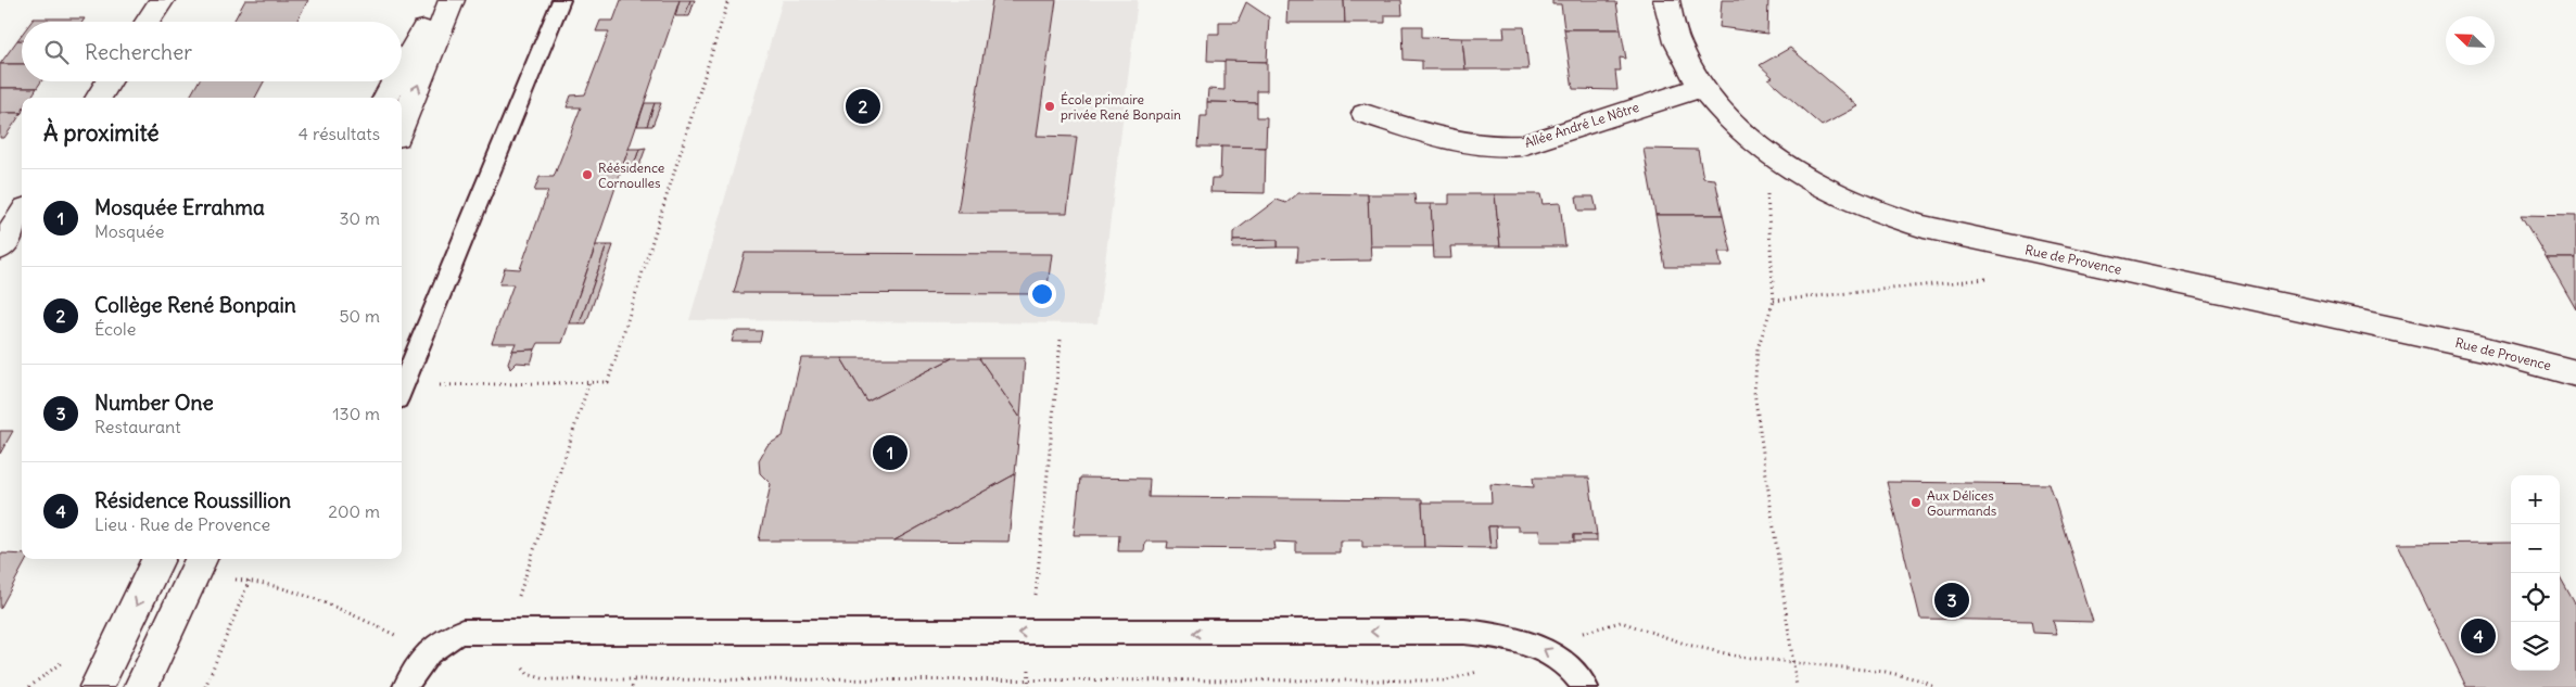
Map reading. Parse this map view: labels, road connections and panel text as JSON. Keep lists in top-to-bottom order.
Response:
{
  "streets": {
    "street": ["Allée André Le Nôtre", "Rue de Provence"]
  },
  "crossings": [
    ["Allée André Le Nôtre", "Rue de Provence"]
  ],
  "places": ["École primaire privée René Bonpain", "Réésidence Cornoulles", "Aux Délices Gourmands"],
  "north": "top left",
  "page": {
    "search": "Rechercher",
    "pins": [
      "2",
      "1",
      "3",
      "4"
    ],
    "heading": ["À proximité", "4 résultats"],
    "list": [
      {
        "mark": "1",
        "name": "Mosquée Errahma",
        "note": "Mosquée",
        "value": "30 m"
      },
      {
        "mark": "2",
        "name": "Collège René Bonpain",
        "note": "École",
        "value": "50 m"
      },
      {
        "mark": "3",
        "name": "Number One",
        "note": "Restaurant",
        "value": "130 m"
      },
      {
        "mark": "4",
        "name": "Résidence Roussillion",
        "note": "Lieu · Rue de Provence",
        "value": "200 m"
      }
    ],
    "map_buttons": ["+", "−"]
  }
}
